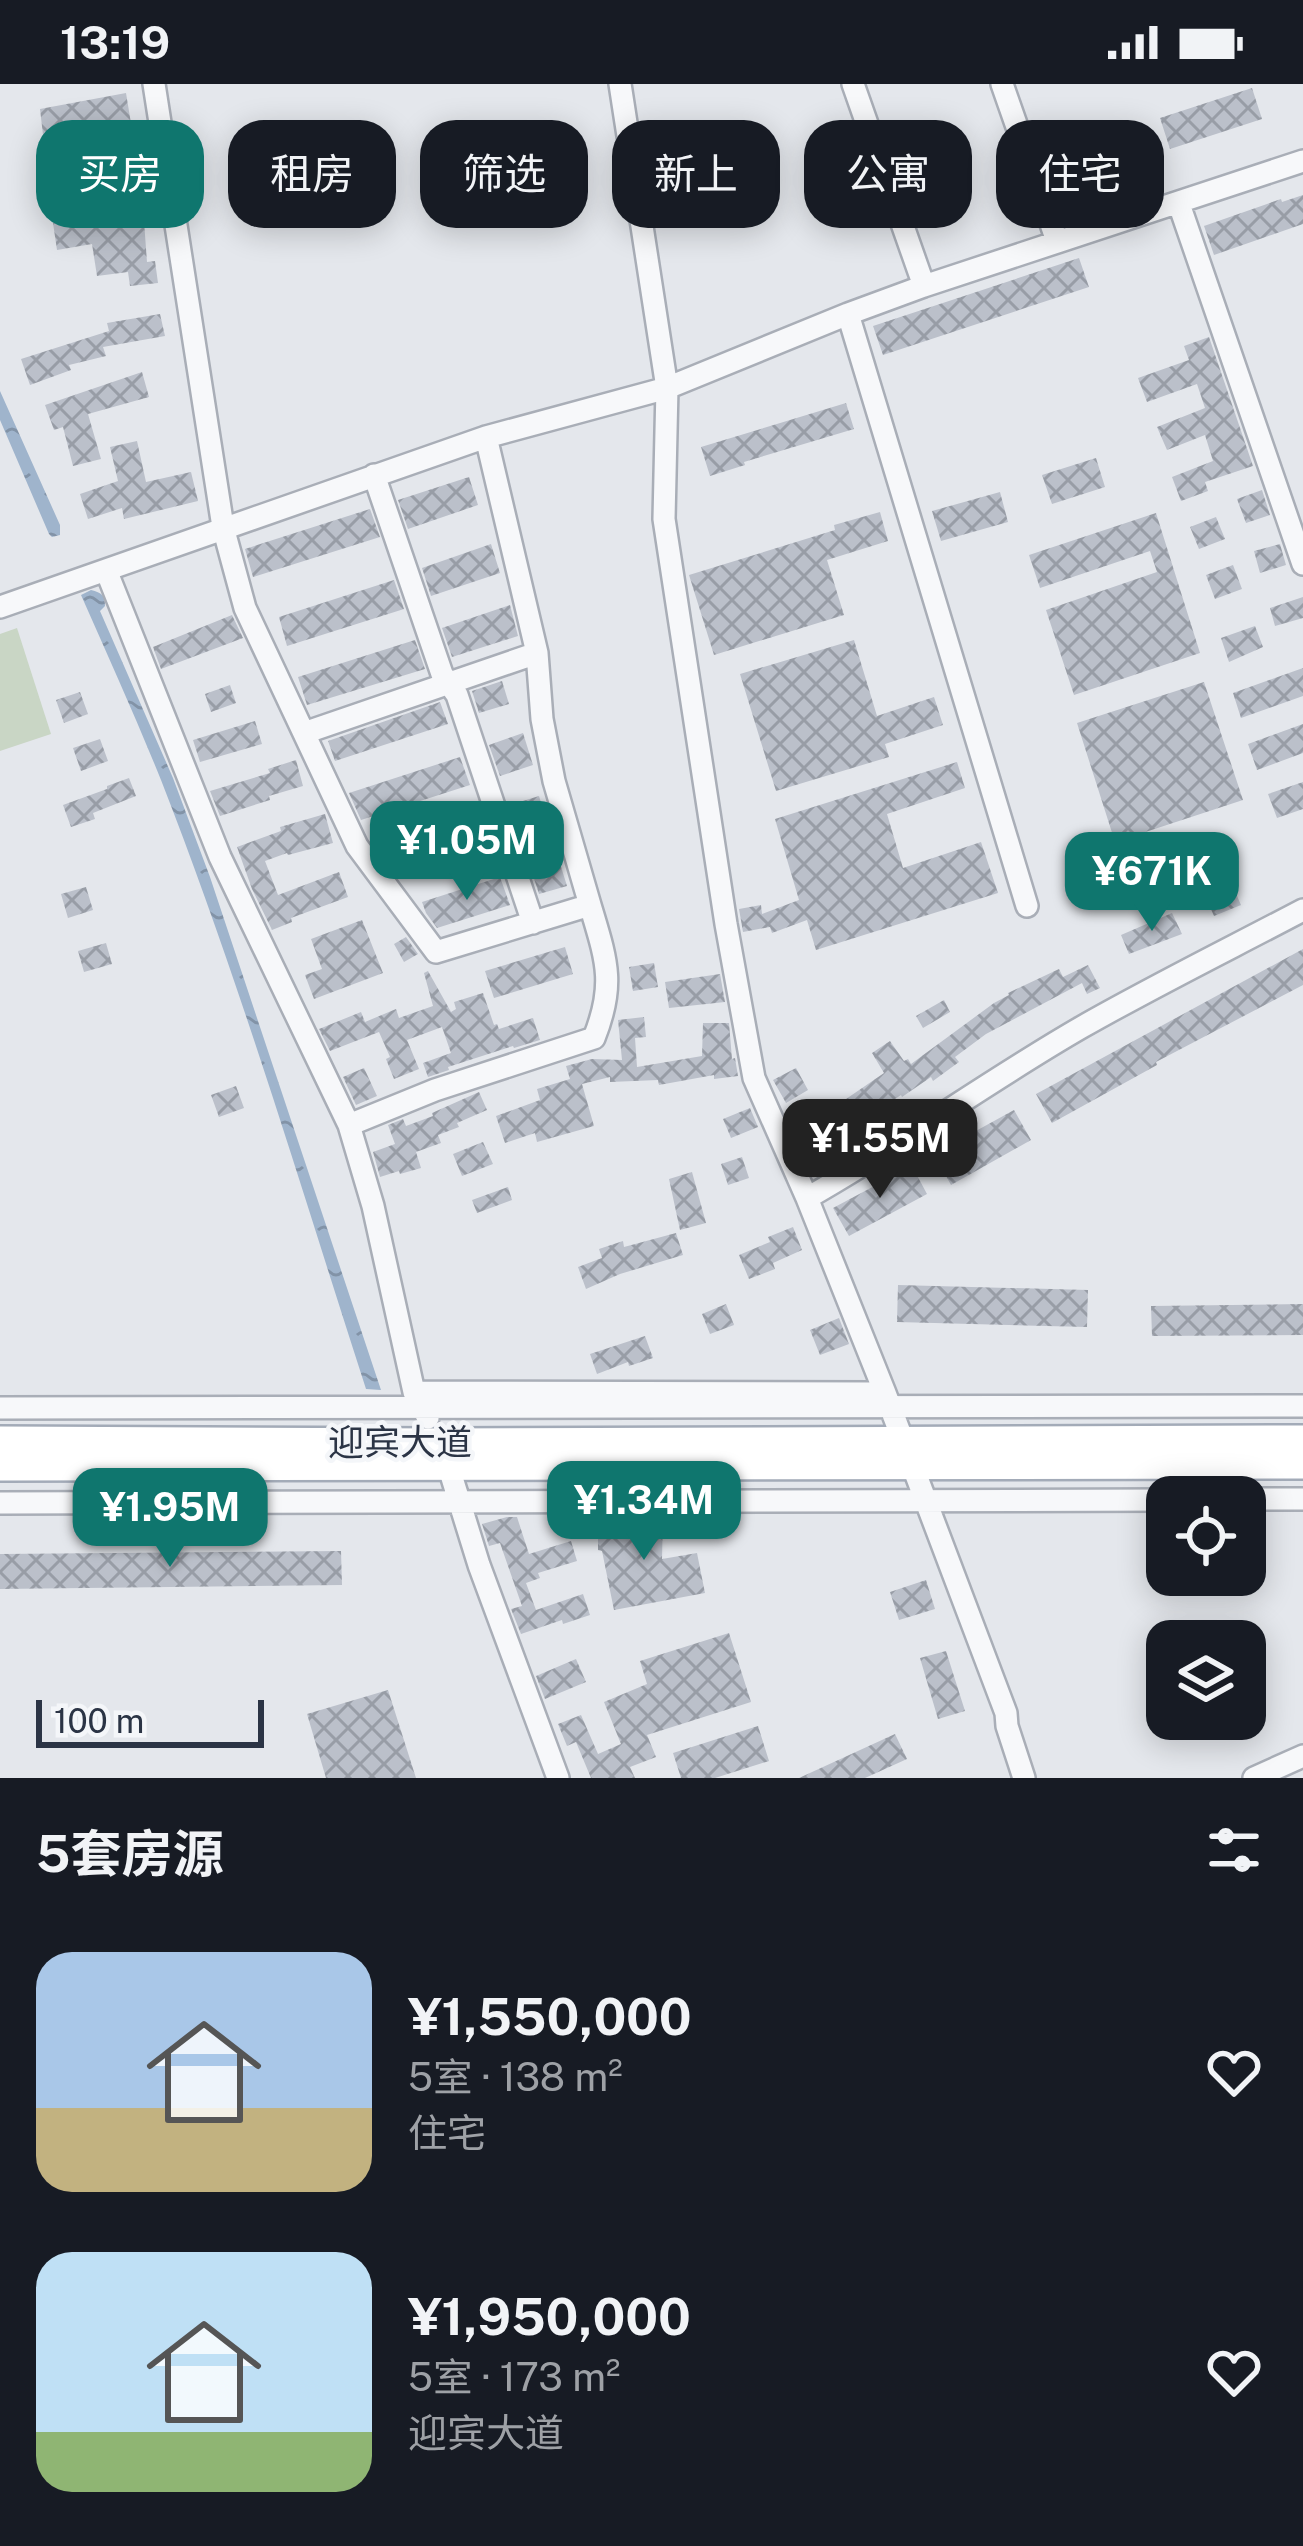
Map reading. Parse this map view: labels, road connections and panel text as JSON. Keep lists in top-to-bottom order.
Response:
{
  "streets": {
    "main road": ["迎宾大道"]
  },
  "scale_bar": "100 m",
  "page": {
    "status": "13:19",
    "chip": [
      "买房",
      "租房",
      "筛选",
      "新上",
      "公寓",
      "住宅"
    ],
    "price": [
      "¥1.05M",
      "¥671K",
      "¥1.55M",
      "¥1.34M",
      "¥1.95M"
    ],
    "scale": "100 m",
    "heading": "5套房源",
    "list": [
      {
        "name": "¥1,550,000",
        "note": "5室 · 138 m² · 住宅"
      },
      {
        "name": "¥1,950,000",
        "note": "5室 · 173 m² · 迎宾大道"
      }
    ]
  }
}
